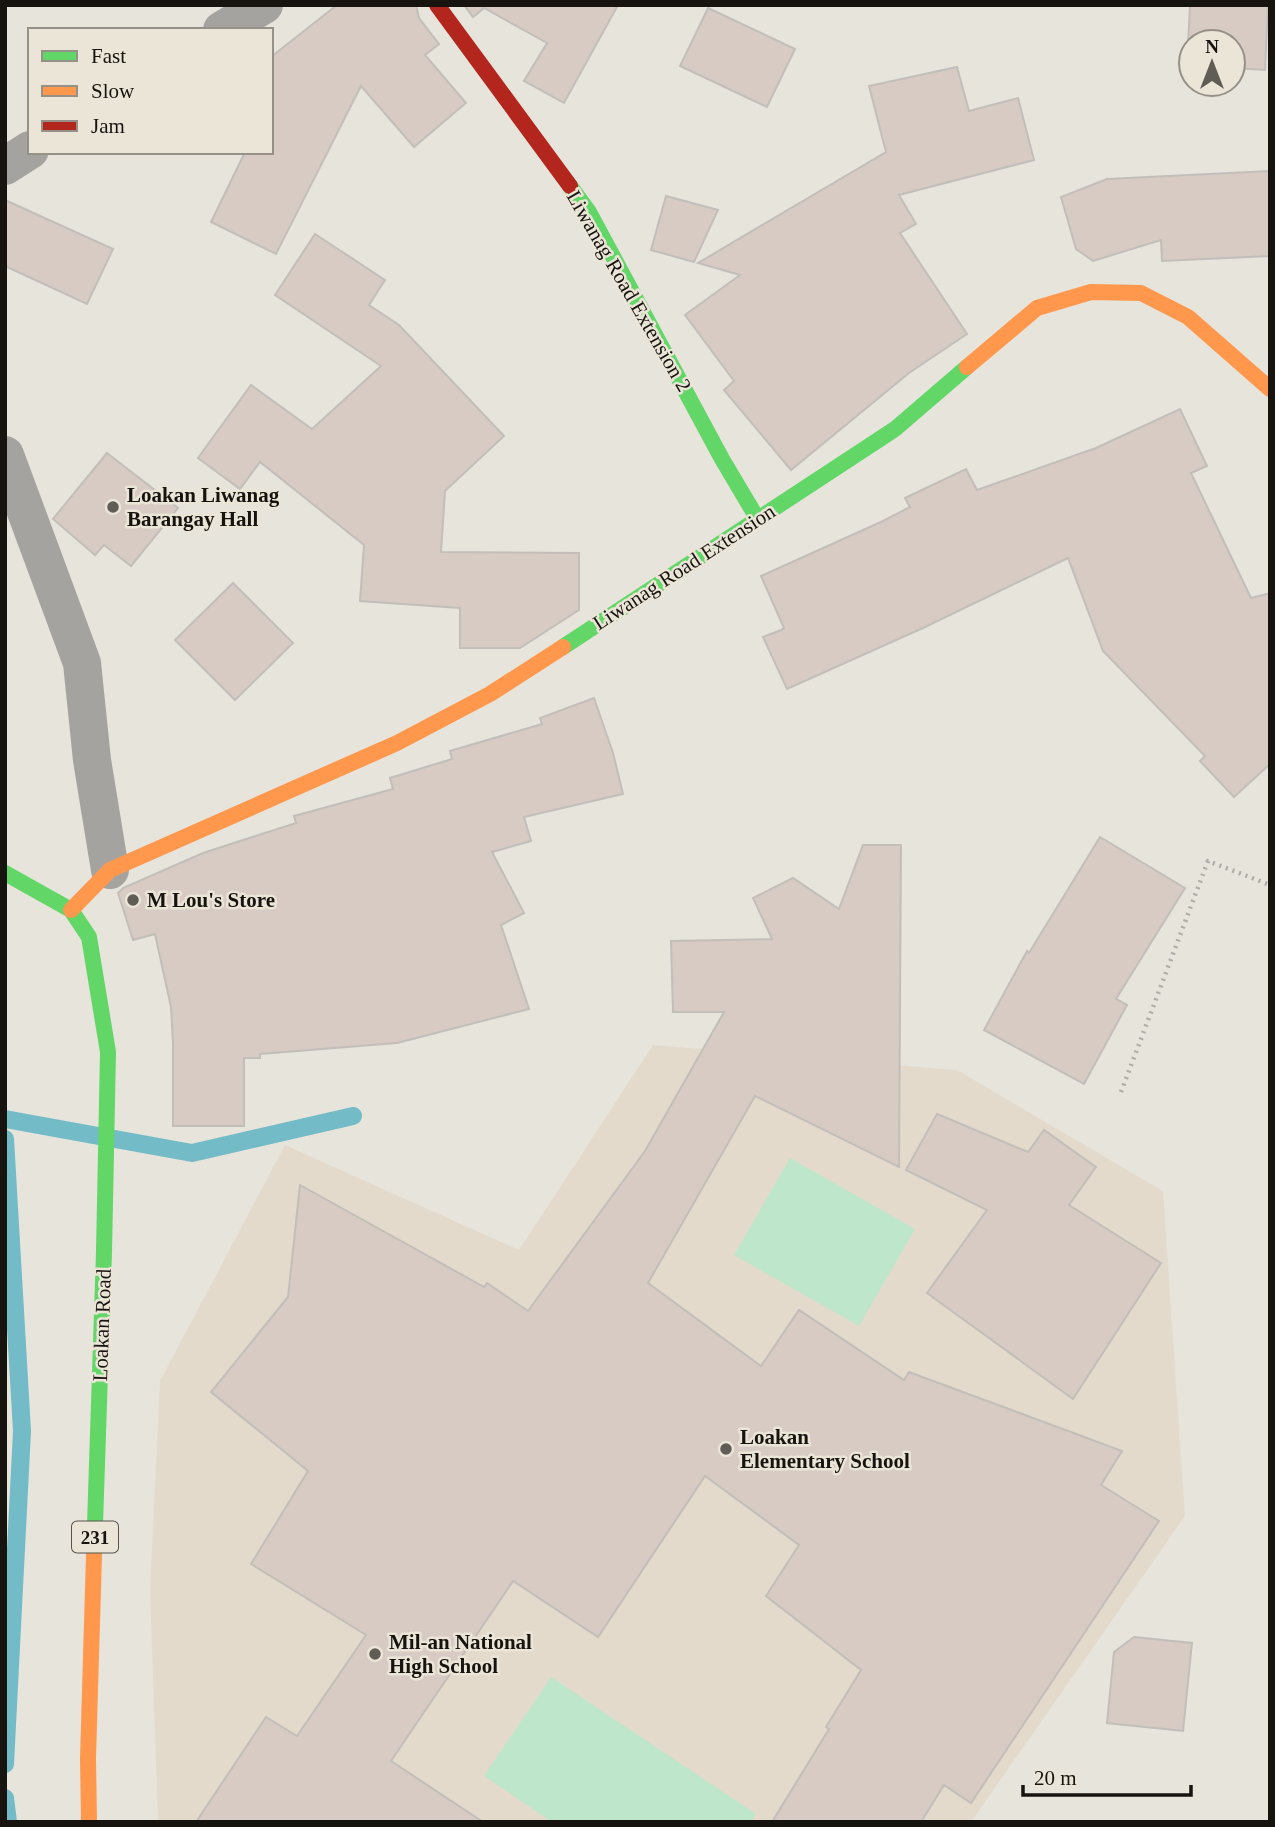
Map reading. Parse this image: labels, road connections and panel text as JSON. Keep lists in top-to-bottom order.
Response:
{
  "streets": {
    "street": [
      "Liwanag Road Extension 2",
      "Liwanag Road Extension",
      "Loakan Road",
      "231"
    ]
  },
  "crossings": [
    ["Liwanag Road Extension 2", "Liwanag Road Extension"],
    ["Liwanag Road Extension", "Loakan Road"]
  ],
  "places": [
    "Loakan Liwanag Barangay Hall",
    "M Lou's Store",
    "Loakan Elementary School",
    "Mil-an National High School"
  ],
  "legend": ["Fast", "Slow", "Jam"],
  "scale_bar": "20 m",
  "north": "top"
}
